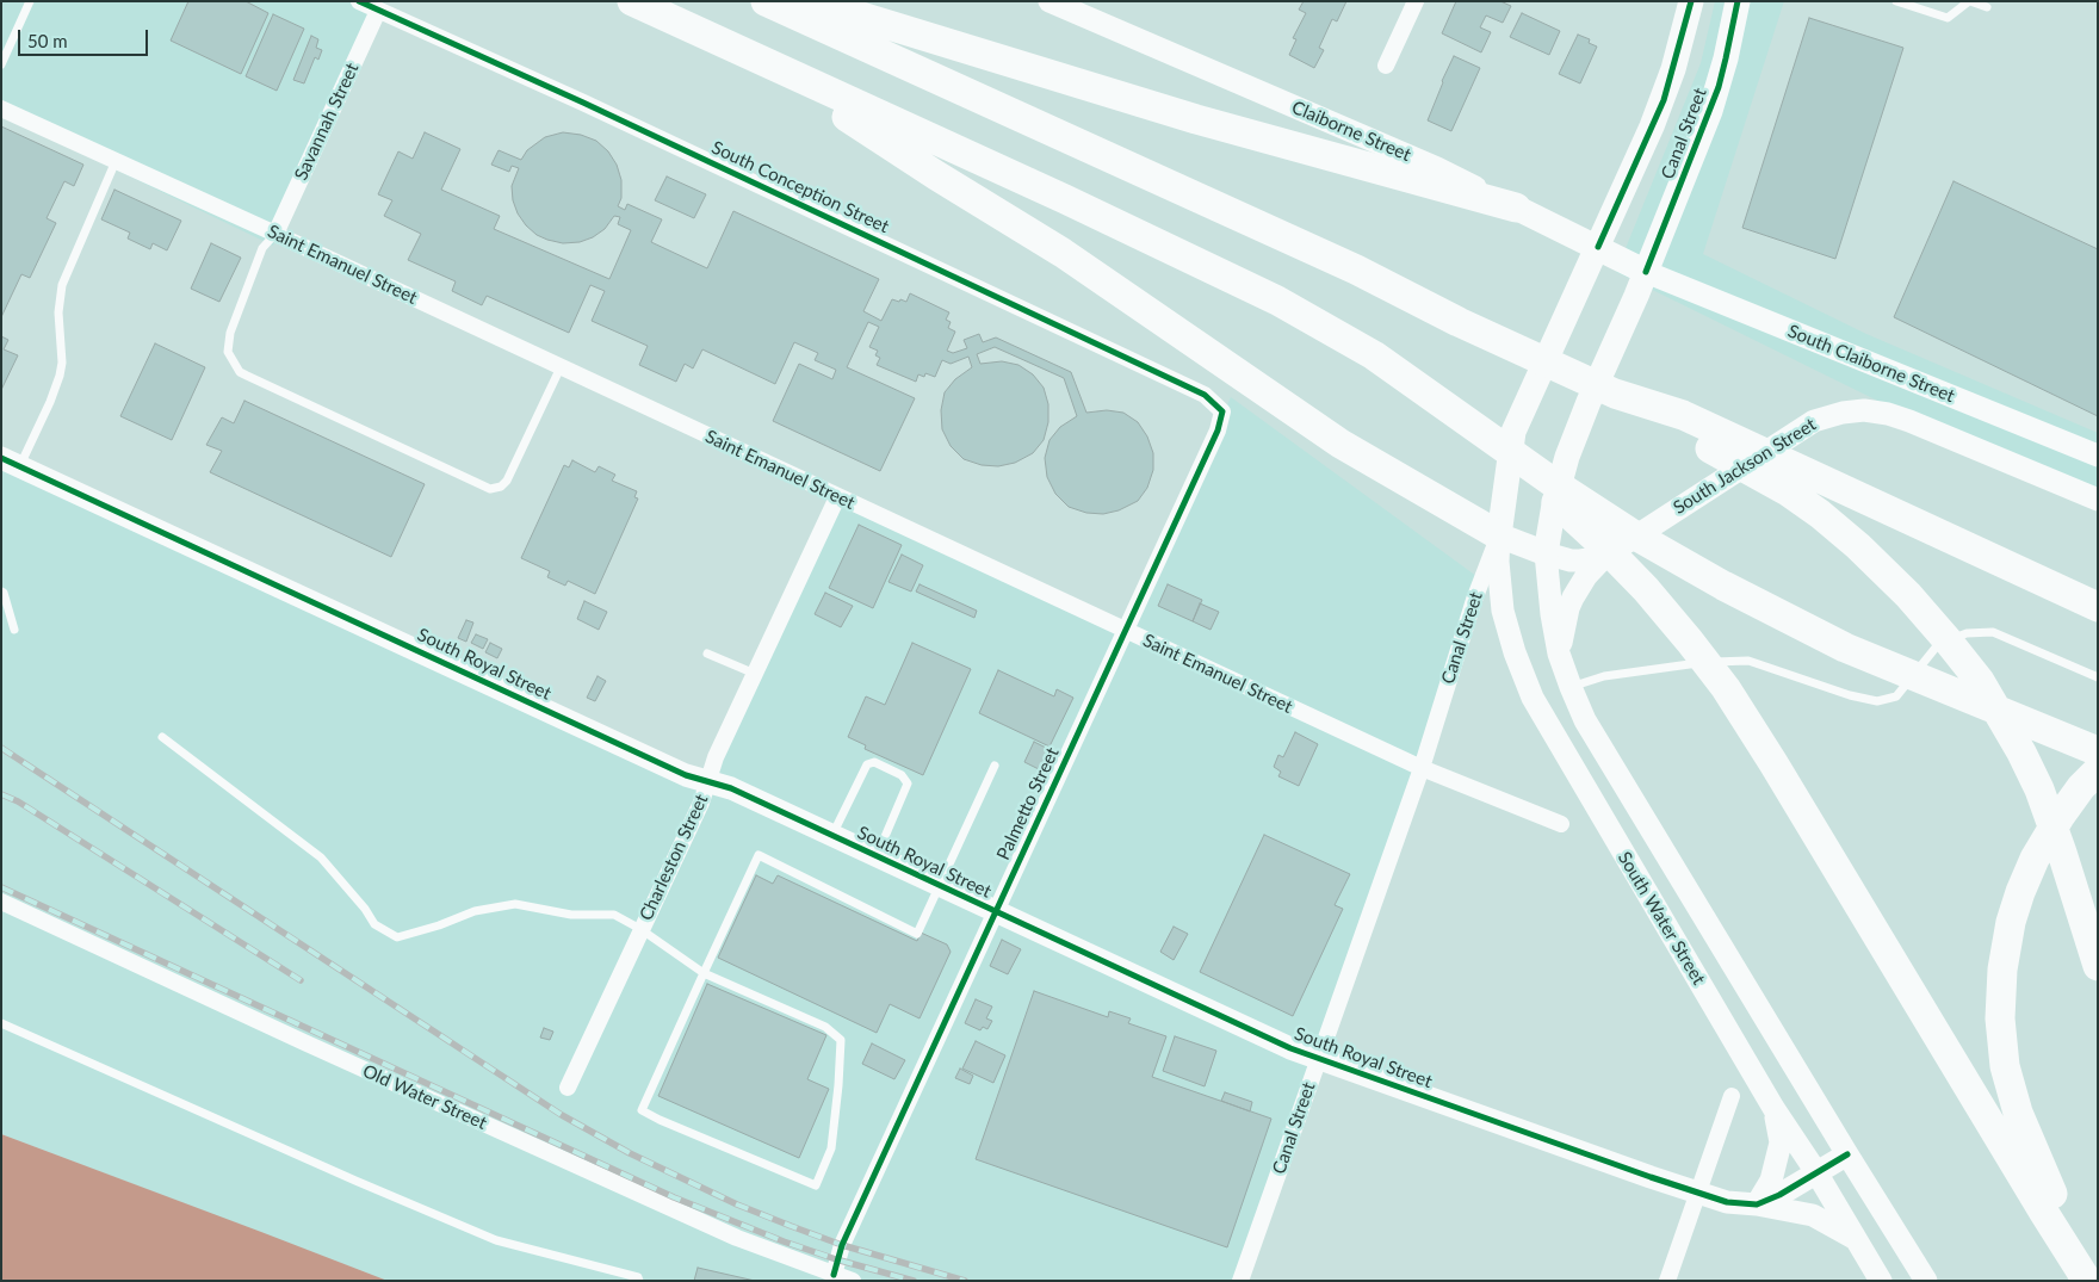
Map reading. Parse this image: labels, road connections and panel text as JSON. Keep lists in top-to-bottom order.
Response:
{
  "streets": {
    "main road": ["Claiborne Street", "Canal Street", "South Jackson Street"],
    "street": [
      "Savannah Street",
      "South Conception Street",
      "Saint Emanuel Street",
      "South Claiborne Street",
      "South Royal Street",
      "Palmetto Street",
      "Charleston Street",
      "South Water Street",
      "Old Water Street"
    ]
  },
  "crossings": [
    ["Savannah Street", "South Conception Street"],
    ["Savannah Street", "Saint Emanuel Street"],
    ["Claiborne Street", "Canal Street"],
    ["Claiborne Street", "South Claiborne Street"],
    ["Canal Street", "Saint Emanuel Street"],
    ["Canal Street", "South Claiborne Street"],
    ["Canal Street", "South Jackson Street"],
    ["Canal Street", "South Royal Street"],
    ["Canal Street", "South Water Street"],
    ["South Conception Street", "Palmetto Street"],
    ["Saint Emanuel Street", "Palmetto Street"],
    ["Saint Emanuel Street", "Charleston Street"],
    ["South Jackson Street", "South Water Street"],
    ["South Royal Street", "Palmetto Street"],
    ["South Royal Street", "Charleston Street"],
    ["South Royal Street", "South Water Street"],
    ["Palmetto Street", "Old Water Street"]
  ],
  "scale_bar": "50 m"
}
